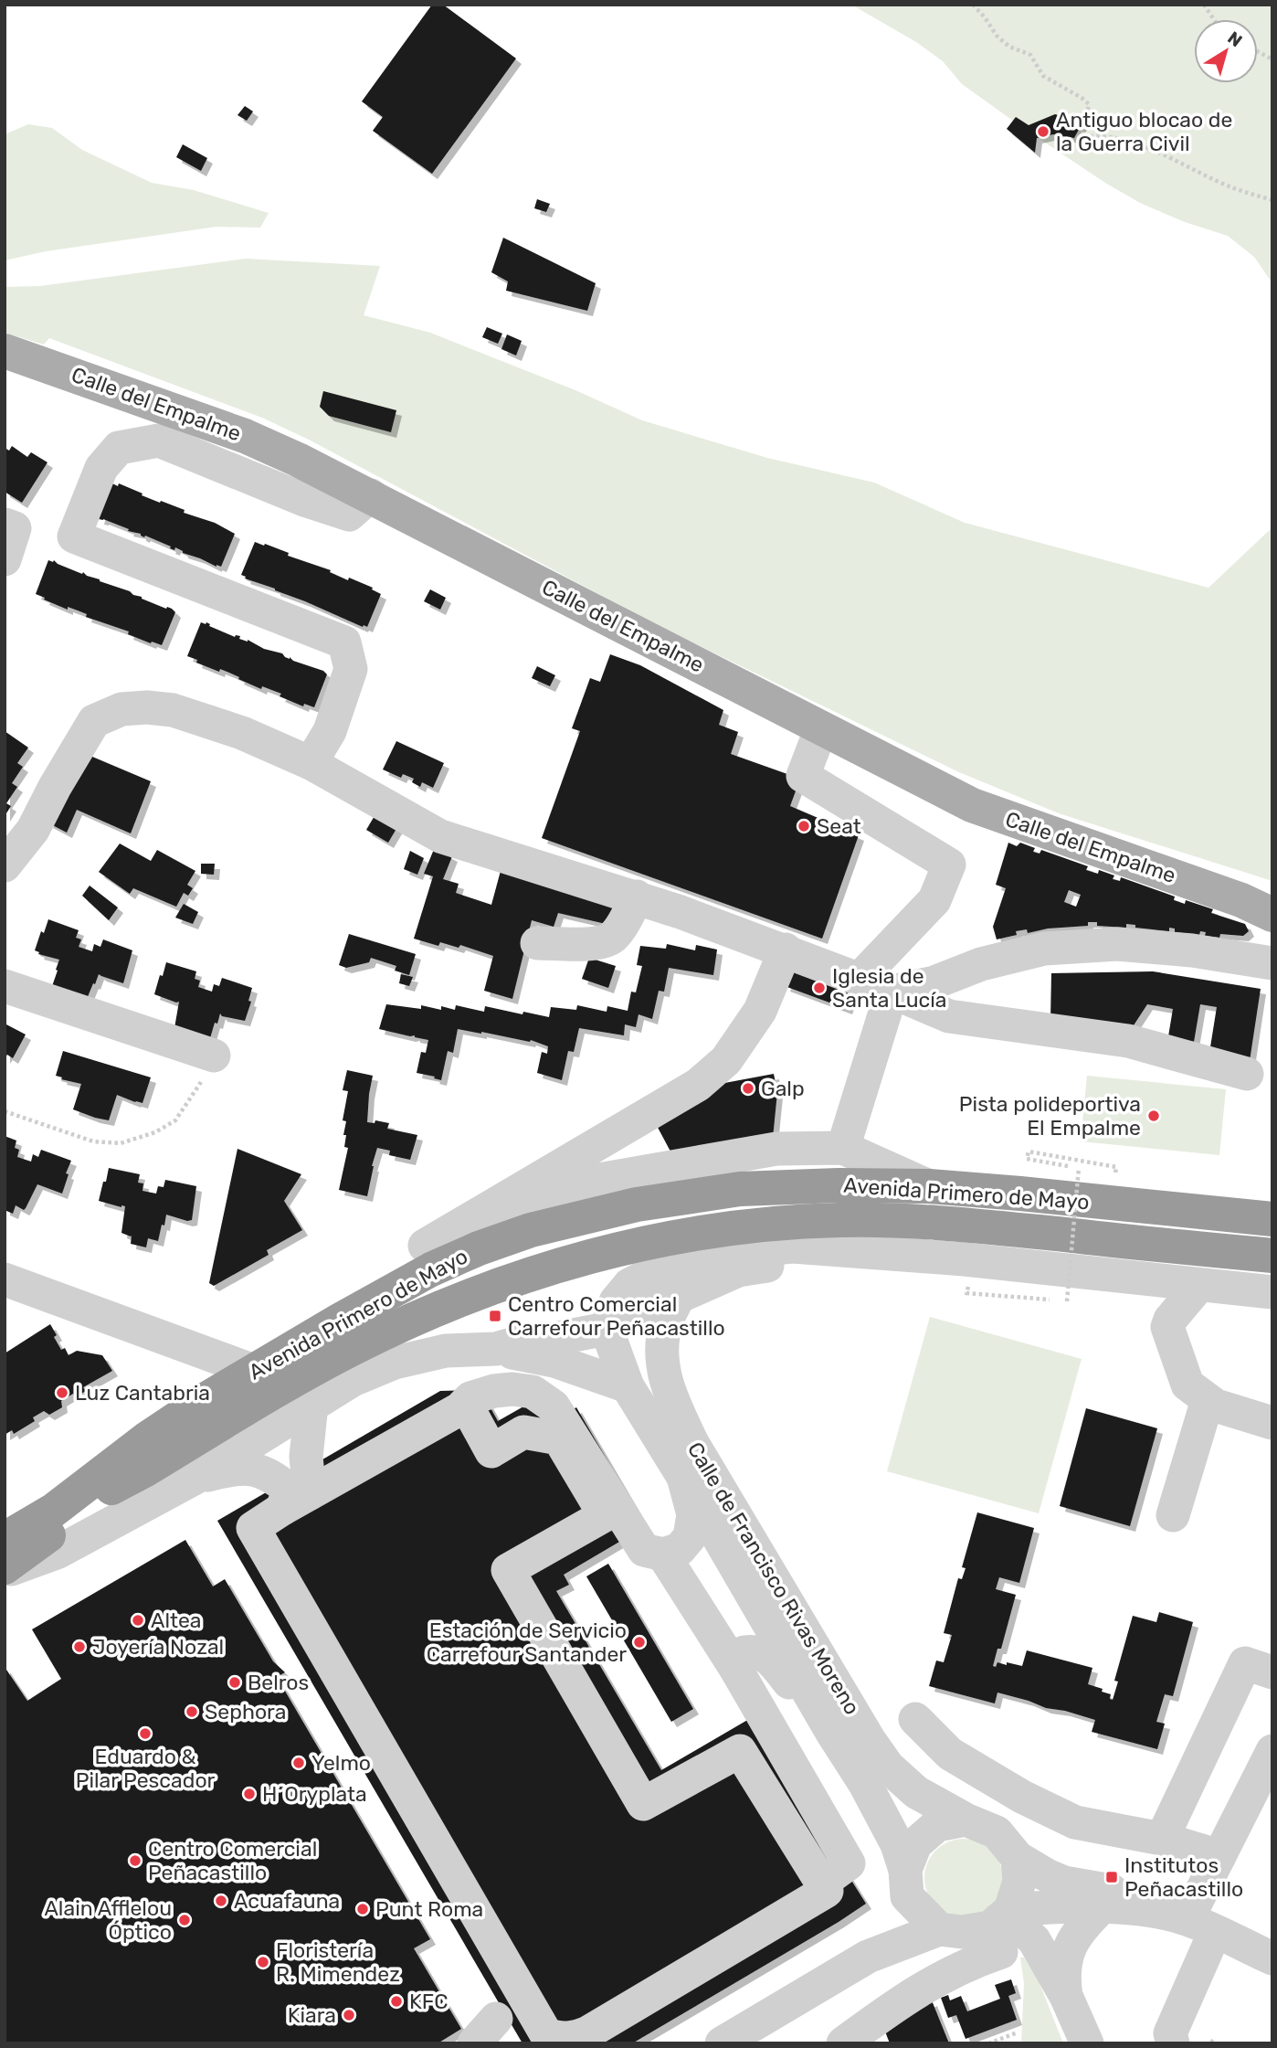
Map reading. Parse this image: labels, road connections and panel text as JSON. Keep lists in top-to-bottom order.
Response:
{
  "streets": {
    "highway": ["Avenida Primero de Mayo"],
    "main road": ["Calle del Empalme"],
    "street": ["Calle de Francisco Rivas Moreno"]
  },
  "crossings": [
    ["Avenida Primero de Mayo", "Calle de Francisco Rivas Moreno"]
  ],
  "places": {
    "other": [
      "Antiguo blocao de la Guerra Civil",
      "Seat",
      "Iglesia de Santa Lucía",
      "Galp",
      "Pista polideportiva El Empalme",
      "Luz Cantabria",
      "Altea",
      "Estación de Servicio Carrefour Santander",
      "Joyería Nozal",
      "Belros",
      "Sephora",
      "Eduardo & Pilar Pescador",
      "Yelmo",
      "H´Oryplata",
      "Centro Comercial Peñacastillo",
      "Acuafauna",
      "Punt Roma",
      "Alain Afflelou Óptico",
      "Floristería R. Mimendez",
      "KFC",
      "Kiara"
    ],
    "transit": ["Centro Comercial Carrefour Peñacastillo", "Institutos Peñacastillo"]
  },
  "north": "top right"
}
